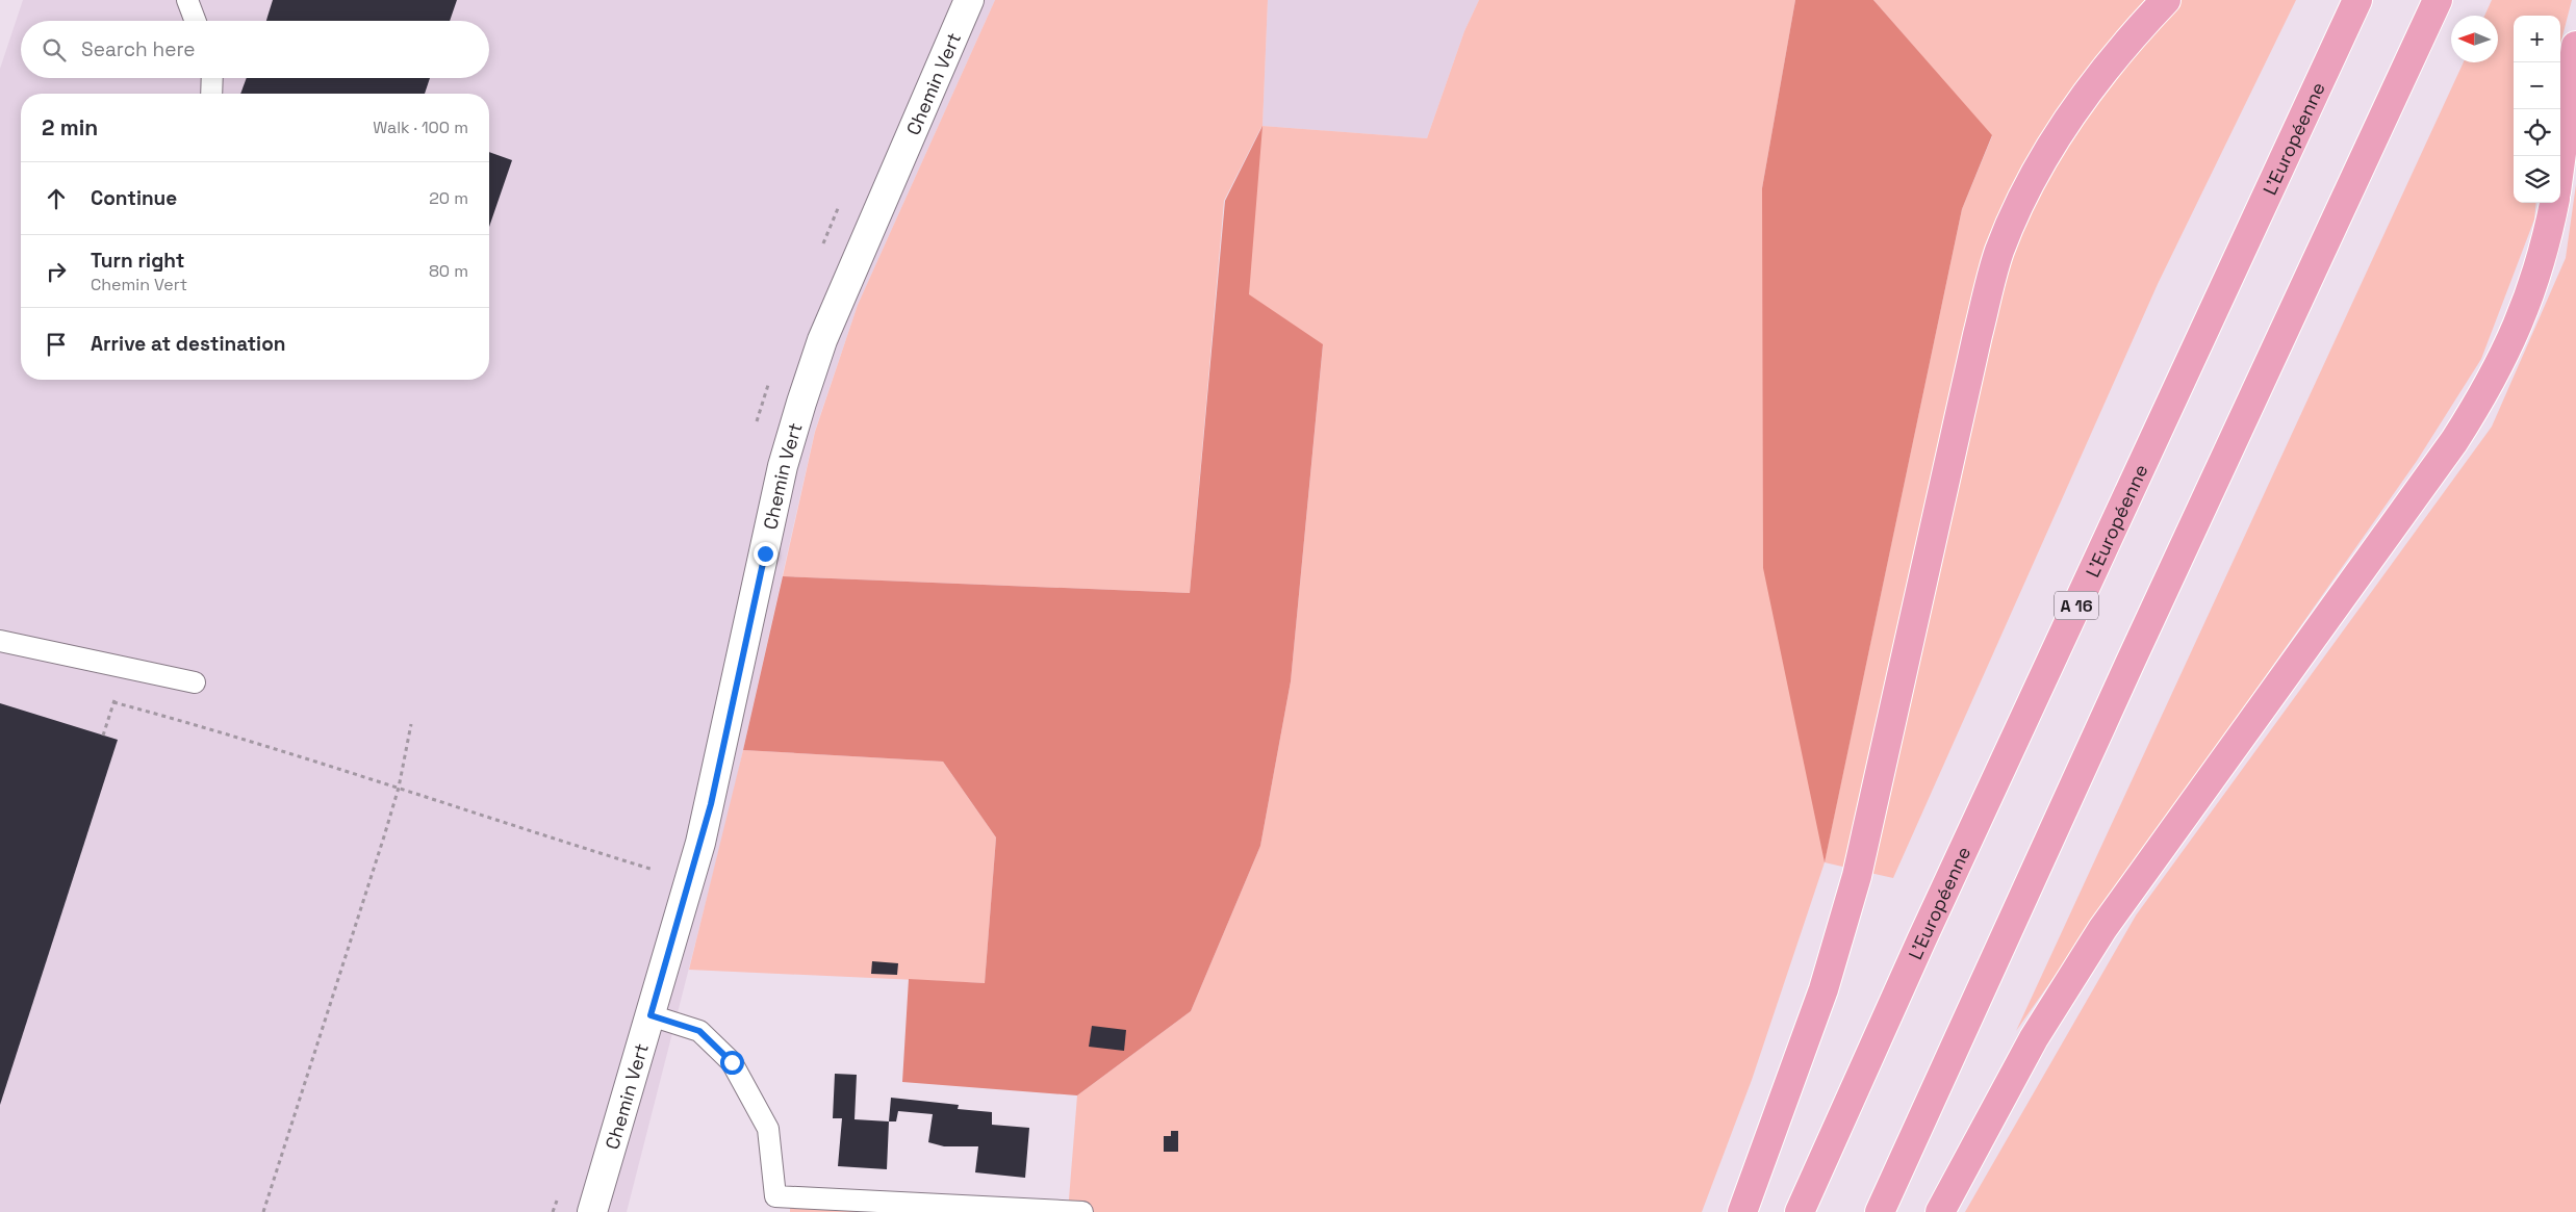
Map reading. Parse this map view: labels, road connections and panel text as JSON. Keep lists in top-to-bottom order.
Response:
{
  "streets": {
    "highway": ["L'Européenne", "A 16"],
    "street": ["Chemin Vert"]
  },
  "north": "left",
  "page": {
    "map_buttons": ["+", "−"],
    "search": "Search here",
    "heading": ["2 min", "Walk · 100 m"],
    "list": [
      ["Continue", "20 m"],
      ["Turn right", "Chemin Vert", "80 m"],
      "Arrive at destination"
    ]
  }
}
